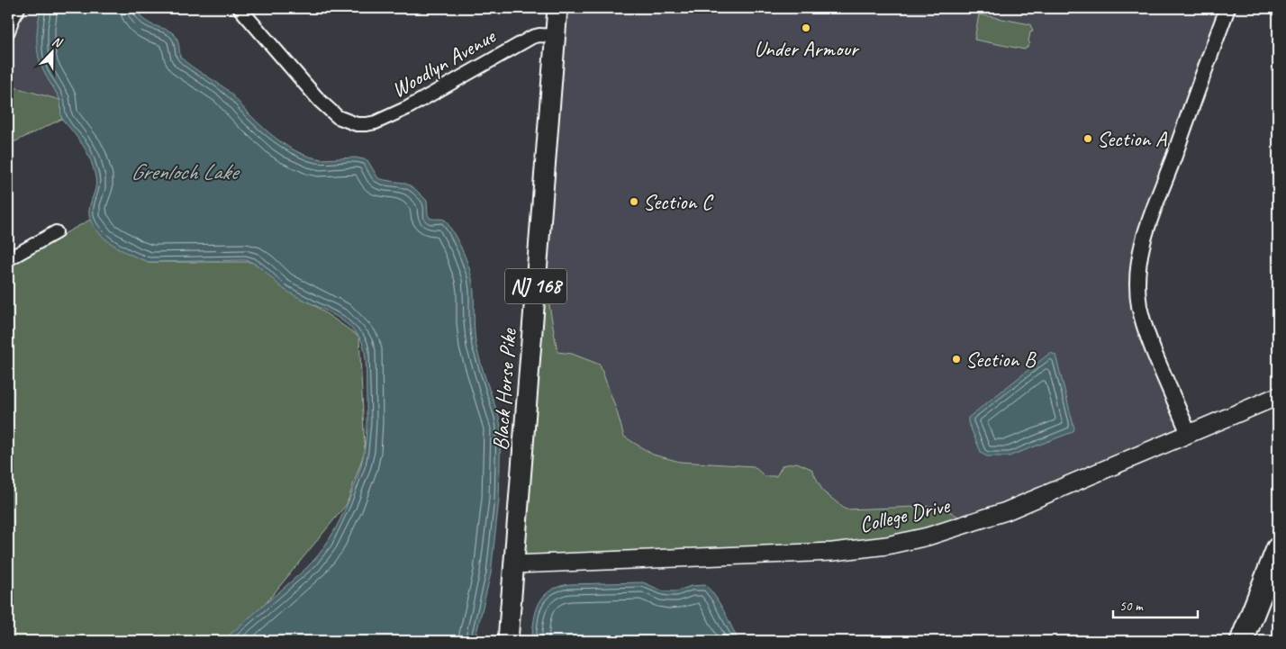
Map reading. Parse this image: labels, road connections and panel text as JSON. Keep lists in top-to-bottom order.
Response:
{
  "streets": {
    "main road": ["NJ 168", "Black Horse Pike", "College Drive"],
    "street": ["Woodlyn Avenue"]
  },
  "crossings": [
    ["Woodlyn Avenue", "Black Horse Pike"],
    ["Black Horse Pike", "College Drive"]
  ],
  "water": ["Grenloch Lake"],
  "places": [
    "Under Armour",
    "Section A",
    "Section C",
    "Section B"
  ],
  "scale_bar": "50 m",
  "north": "top"
}
